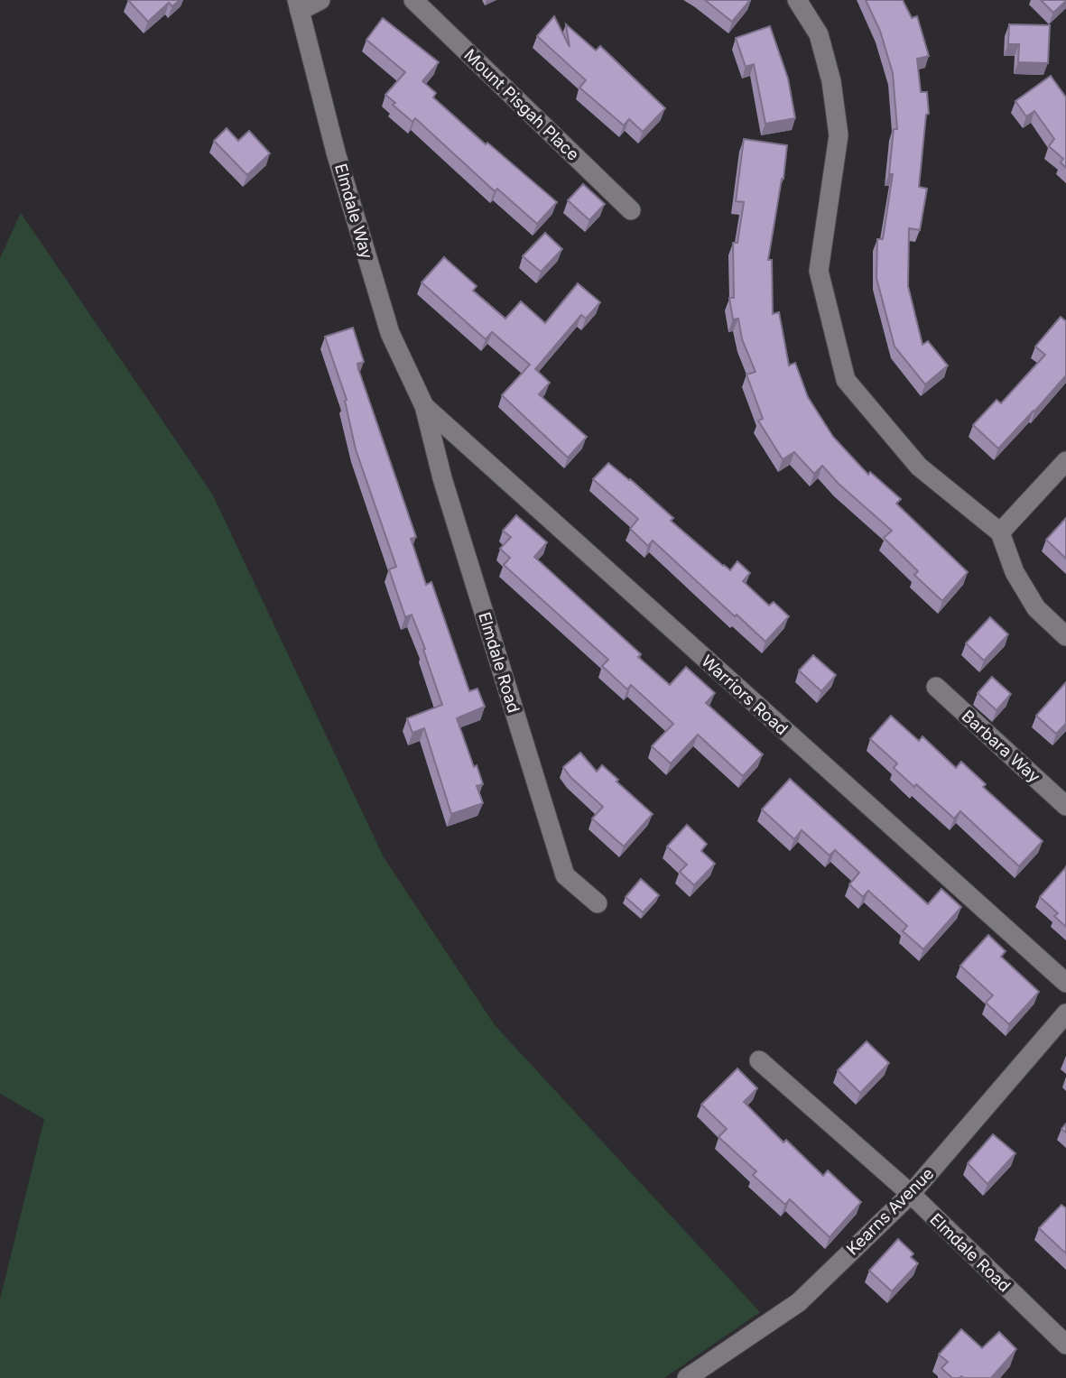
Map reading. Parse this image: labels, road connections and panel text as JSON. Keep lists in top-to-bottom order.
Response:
{
  "streets": {
    "street": [
      "Mount Pisgah Place",
      "Elmdale Way",
      "Elmdale Road",
      "Warriors Road",
      "Barbara Way",
      "Kearns Avenue"
    ]
  },
  "crossings": [
    ["Elmdale Way", "Elmdale Road"],
    ["Elmdale Way", "Warriors Road"],
    ["Elmdale Road", "Warriors Road"],
    ["Elmdale Road", "Kearns Avenue"]
  ]
}
